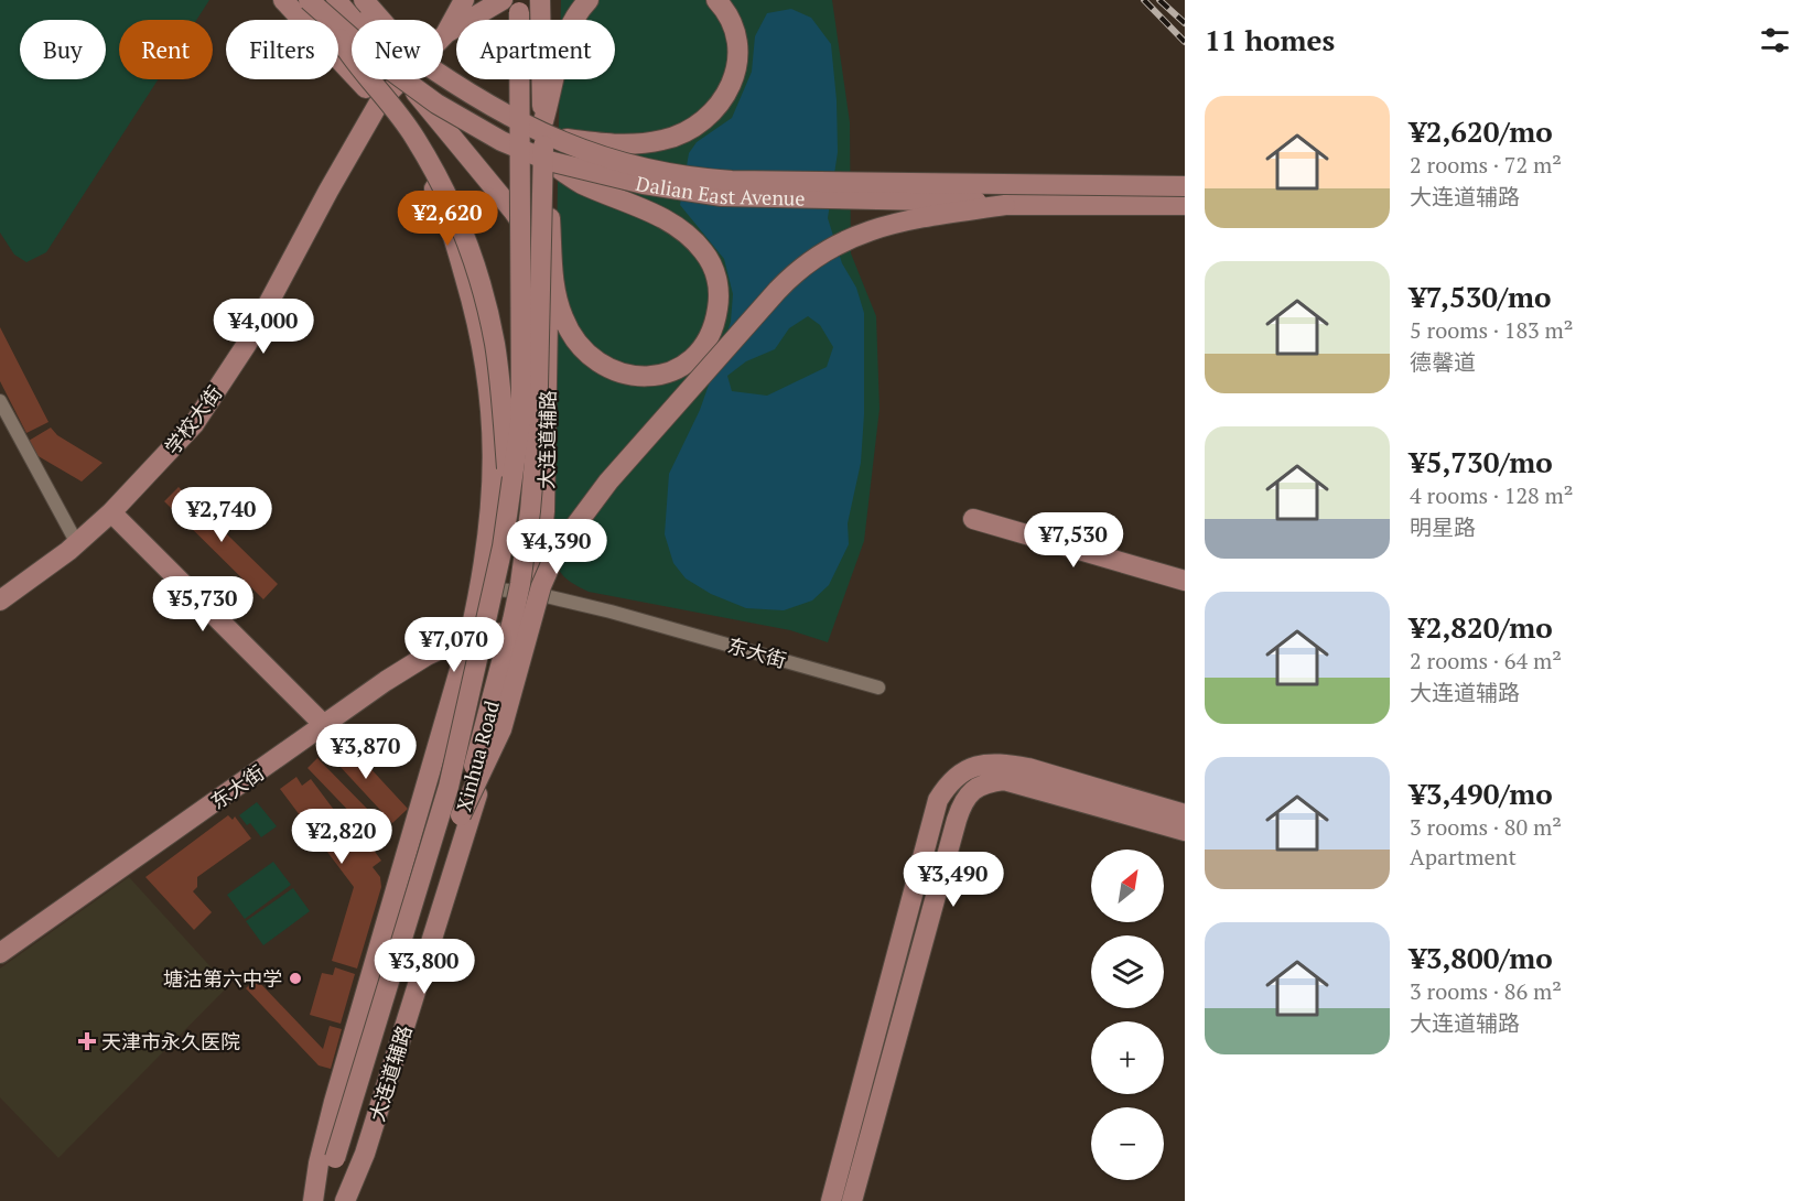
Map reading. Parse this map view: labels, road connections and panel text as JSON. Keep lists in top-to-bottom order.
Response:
{
  "streets": {
    "main road": [
      "Dalian East Avenue",
      "学校大街",
      "大连道辅路",
      "东大街",
      "Xinhua Road"
    ]
  },
  "crossings": [
    ["Dalian East Avenue", "Xinhua Road"],
    ["大连道辅路", "东大街"],
    ["大连道辅路", "Xinhua Road"]
  ],
  "places": {
    "other": ["塘沽第六中学"],
    "health": ["天津市永久医院"]
  },
  "north": "top right",
  "page": {
    "heading": "11 homes",
    "chip": [
      "Buy",
      "Rent",
      "Filters",
      "New",
      "Apartment"
    ],
    "list": [
      {
        "name": "¥2,620/mo",
        "note": "2 rooms · 72 m² · 大连道辅路"
      },
      {
        "name": "¥7,530/mo",
        "note": "5 rooms · 183 m² · 德馨道"
      },
      {
        "name": "¥5,730/mo",
        "note": "4 rooms · 128 m² · 明星路"
      },
      {
        "name": "¥2,820/mo",
        "note": "2 rooms · 64 m² · 大连道辅路"
      },
      {
        "name": "¥3,490/mo",
        "note": "3 rooms · 80 m² · Apartment"
      },
      {
        "name": "¥3,800/mo",
        "note": "3 rooms · 86 m² · 大连道辅路"
      }
    ],
    "price": [
      "¥2,620",
      "¥4,000",
      "¥2,740",
      "¥7,530",
      "¥4,390",
      "¥5,730",
      "¥7,070",
      "¥3,870",
      "¥2,820",
      "¥3,490",
      "¥3,800"
    ],
    "map_buttons": ["+", "−"]
  }
}
